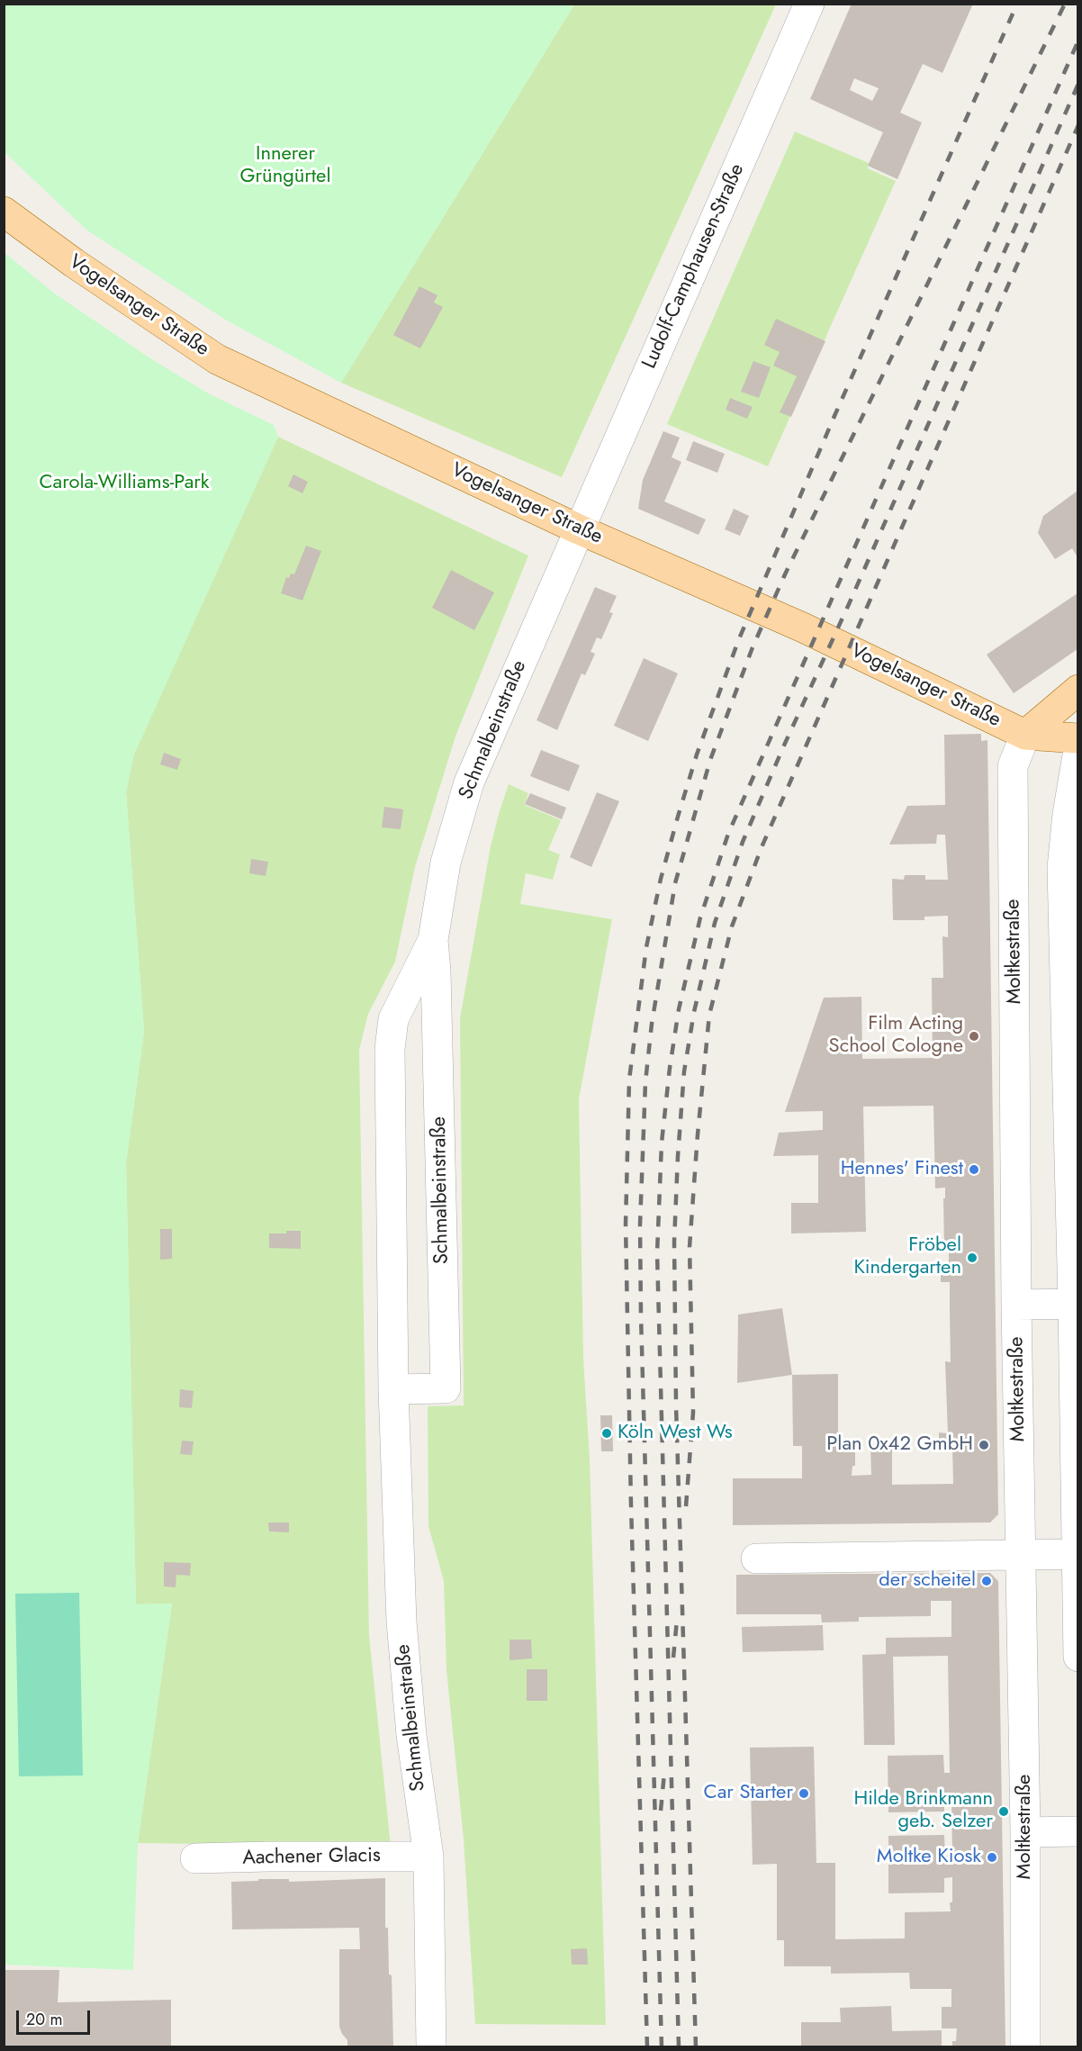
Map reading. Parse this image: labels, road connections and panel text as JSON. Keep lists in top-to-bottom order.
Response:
{
  "streets": {
    "main road": ["Vogelsanger Straße"],
    "street": [
      "Ludolf-Camphausen-Straße",
      "Schmalbeinstraße",
      "Moltkestraße",
      "Aachener Glacis"
    ]
  },
  "crossings": [
    ["Ludolf-Camphausen-Straße", "Vogelsanger Straße"],
    ["Ludolf-Camphausen-Straße", "Schmalbeinstraße"],
    ["Vogelsanger Straße", "Schmalbeinstraße"],
    ["Vogelsanger Straße", "Moltkestraße"],
    ["Schmalbeinstraße", "Aachener Glacis"]
  ],
  "parks": ["Innerer Grüngürtel", "Carola-Williams-Park"],
  "places": [
    "Film Acting School Cologne",
    "Hennes' Finest",
    "Fröbel Kindergarten",
    "Köln West Ws",
    "Plan 0x42 GmbH",
    "der scheitel",
    "Car Starter",
    "Hilde Brinkmann geb. Selzer",
    "Moltke Kiosk"
  ],
  "scale_bar": "20 m"
}
